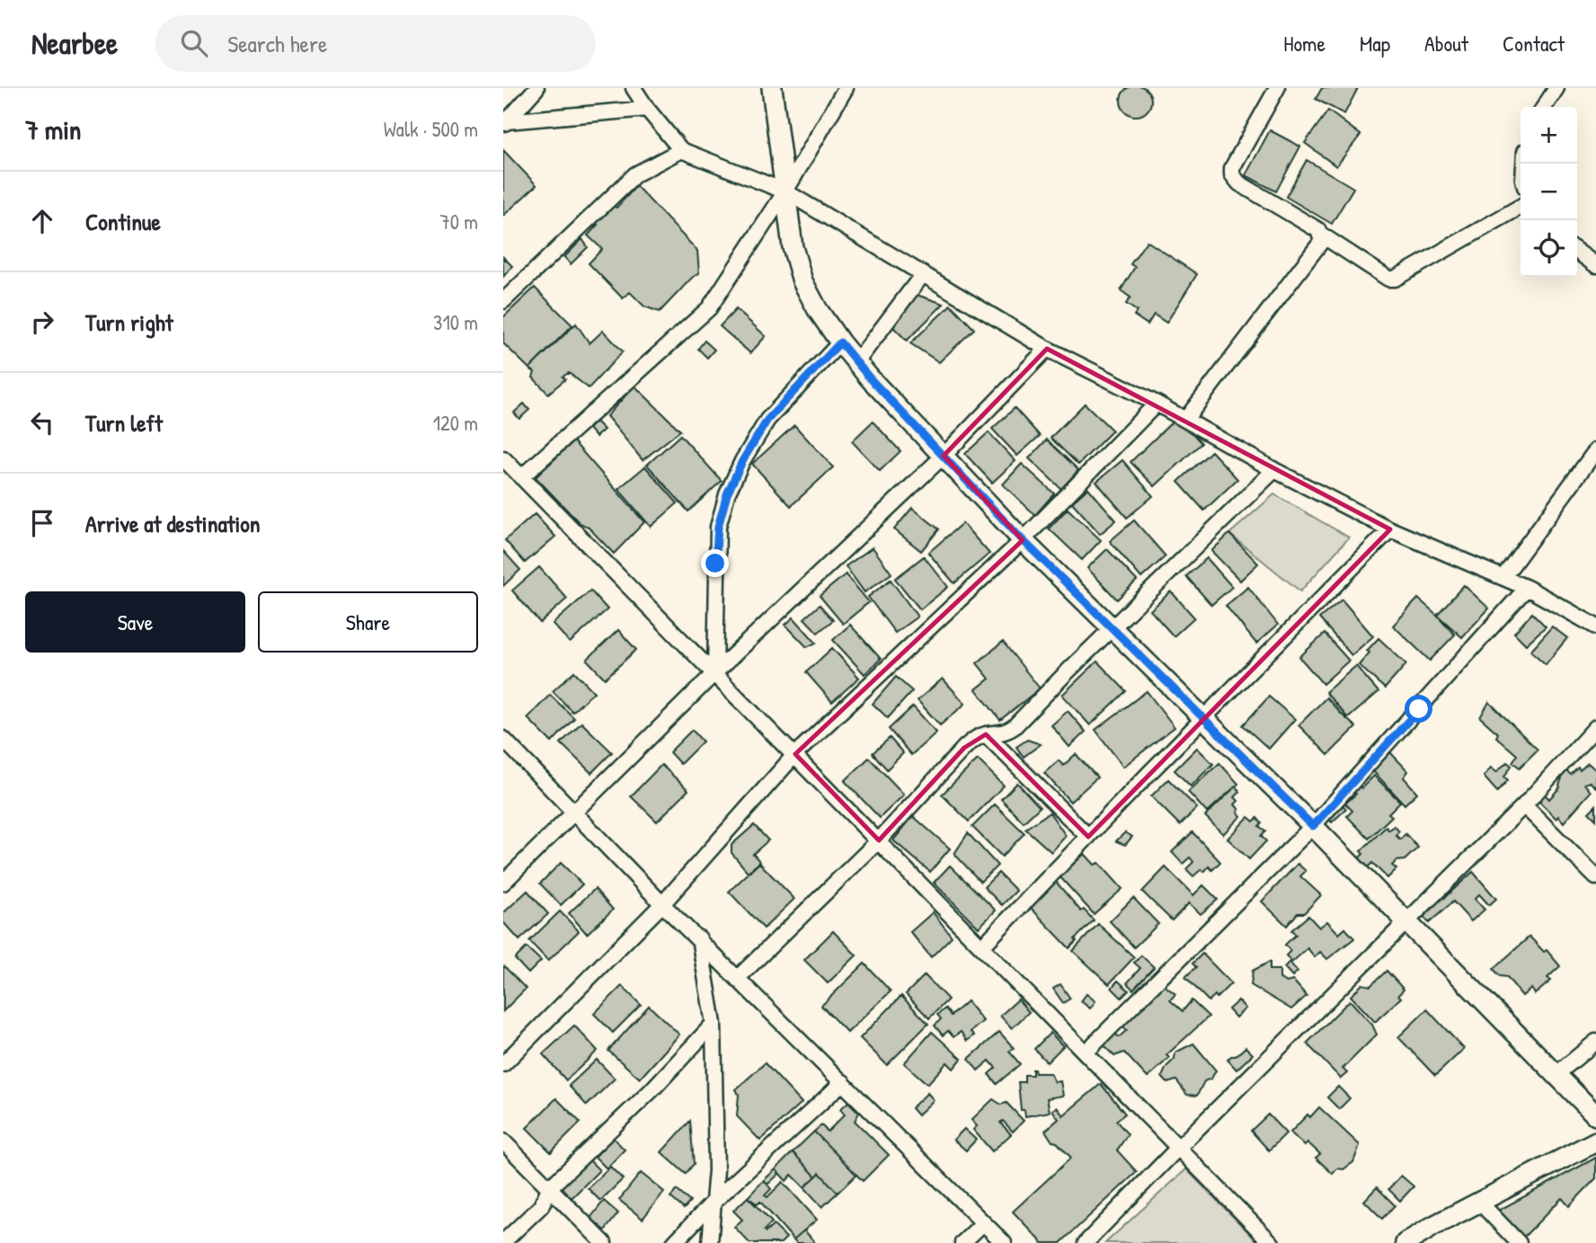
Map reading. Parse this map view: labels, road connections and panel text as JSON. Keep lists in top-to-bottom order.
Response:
{
  "page": {
    "header": "Nearbee",
    "search": "Search here",
    "nav": [
      "Home",
      "Map",
      "About",
      "Contact"
    ],
    "heading": ["7 min", "Walk · 500 m"],
    "map_buttons": ["+", "−"],
    "list": [
      ["Continue", "70 m"],
      ["Turn right", "310 m"],
      ["Turn left", "120 m"],
      "Arrive at destination"
    ],
    "buttons": ["Save", "Share"]
  }
}
